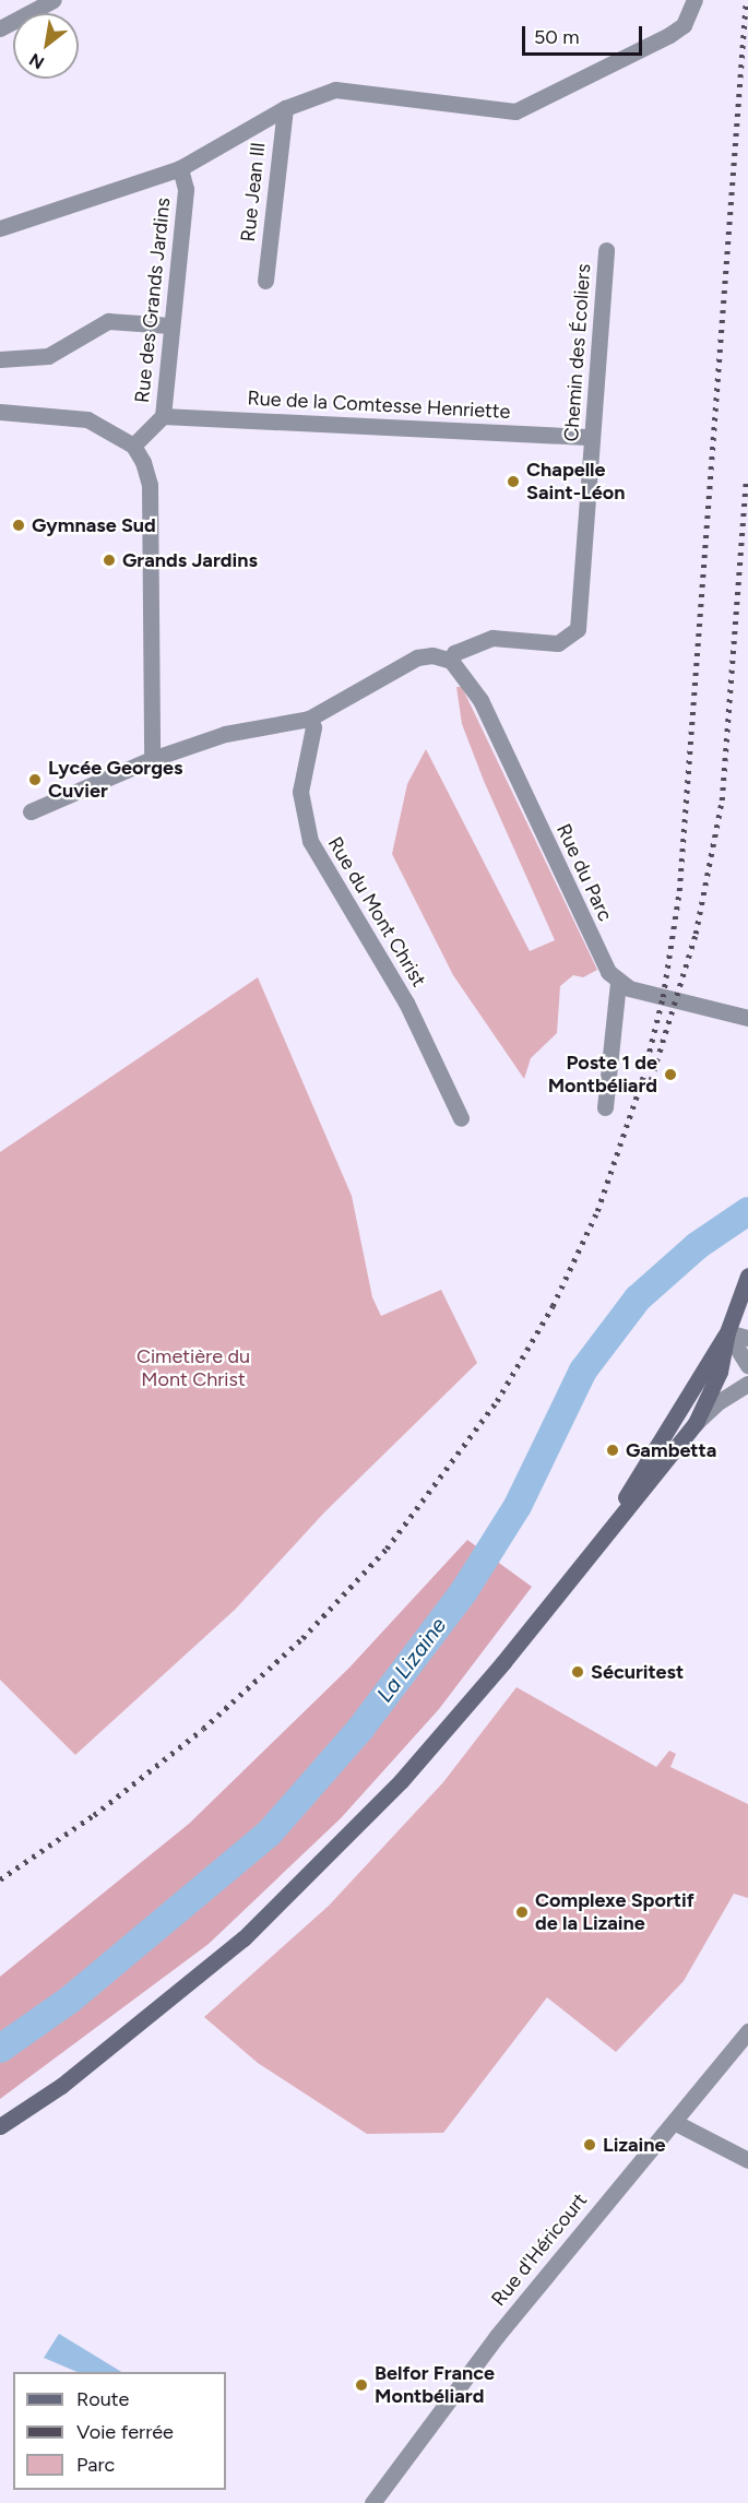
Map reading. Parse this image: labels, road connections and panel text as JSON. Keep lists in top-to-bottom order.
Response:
{
  "streets": {
    "street": [
      "Rue Jean Ill",
      "Rue des Grands Jardins",
      "Chemin des Écoliers",
      "Rue de la Comtesse Henriette",
      "Rue du Parc",
      "Rue du Mont Christ",
      "Rue d'Héricourt"
    ]
  },
  "crossings": [
    ["Rue des Grands Jardins", "Rue de la Comtesse Henriette"],
    ["Chemin des Écoliers", "Rue de la Comtesse Henriette"],
    ["Chemin des Écoliers", "Rue du Parc"]
  ],
  "water": ["La Lizaine"],
  "parks": ["Cimetière du Mont Christ"],
  "places": [
    "Chapelle Saint-Léon",
    "Gymnase Sud",
    "Grands Jardins",
    "Lycée Georges Cuvier",
    "Poste 1 de Montbéliard",
    "Gambetta",
    "Sécuritest",
    "Complexe Sportif de la Lizaine",
    "Lizaine",
    "Belfor France Montbéliard"
  ],
  "legend": ["Route", "Voie ferrée", "Parc"],
  "scale_bar": "50 m",
  "north": "bottom left"
}
